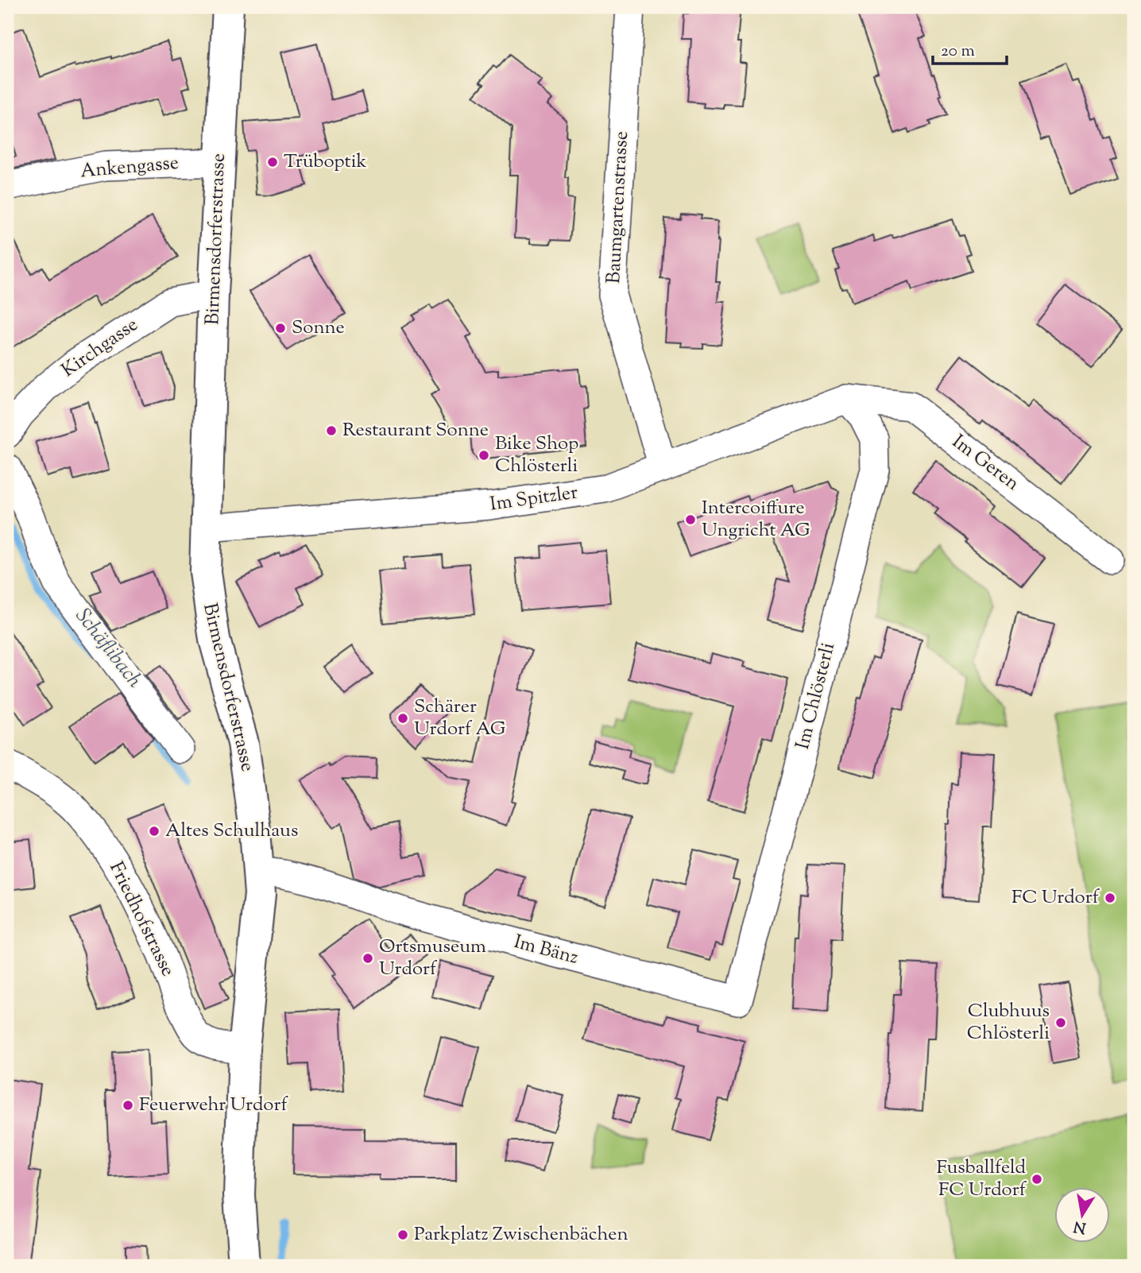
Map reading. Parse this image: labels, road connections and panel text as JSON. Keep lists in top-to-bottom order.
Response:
{
  "streets": {
    "main road": ["Birmensdorferstrasse"],
    "street": [
      "Ankengasse",
      "Baumgartenstrasse",
      "Kirchgasse",
      "Im Geren",
      "Im Spitzler",
      "Im Chlösterli",
      "Friedhofstrasse",
      "Im Bänz"
    ]
  },
  "crossings": [
    ["Ankengasse", "Birmensdorferstrasse"],
    ["Baumgartenstrasse", "Im Spitzler"],
    ["Birmensdorferstrasse", "Kirchgasse"],
    ["Birmensdorferstrasse", "Im Spitzler"],
    ["Birmensdorferstrasse", "Friedhofstrasse"],
    ["Birmensdorferstrasse", "Im Bänz"],
    ["Im Geren", "Im Spitzler"],
    ["Im Geren", "Im Chlösterli"],
    ["Im Spitzler", "Im Chlösterli"],
    ["Im Chlösterli", "Im Bänz"]
  ],
  "water": ["Schäflibach"],
  "places": [
    "Trüboptik",
    "Sonne",
    "Restaurant Sonne",
    "Bike Shop Chlösterli",
    "Intercoiffure Ungricht AG",
    "Schärer Urdorf AG",
    "Altes Schulhaus",
    "FC Urdorf",
    "Ortsmuseum Urdorf",
    "Clubhuus Chlösterli",
    "Feuerwehr Urdorf",
    "Fusballfeld FC Urdorf",
    "Parkplatz Zwischenbächen"
  ],
  "scale_bar": "20 m",
  "north": "bottom"
}
